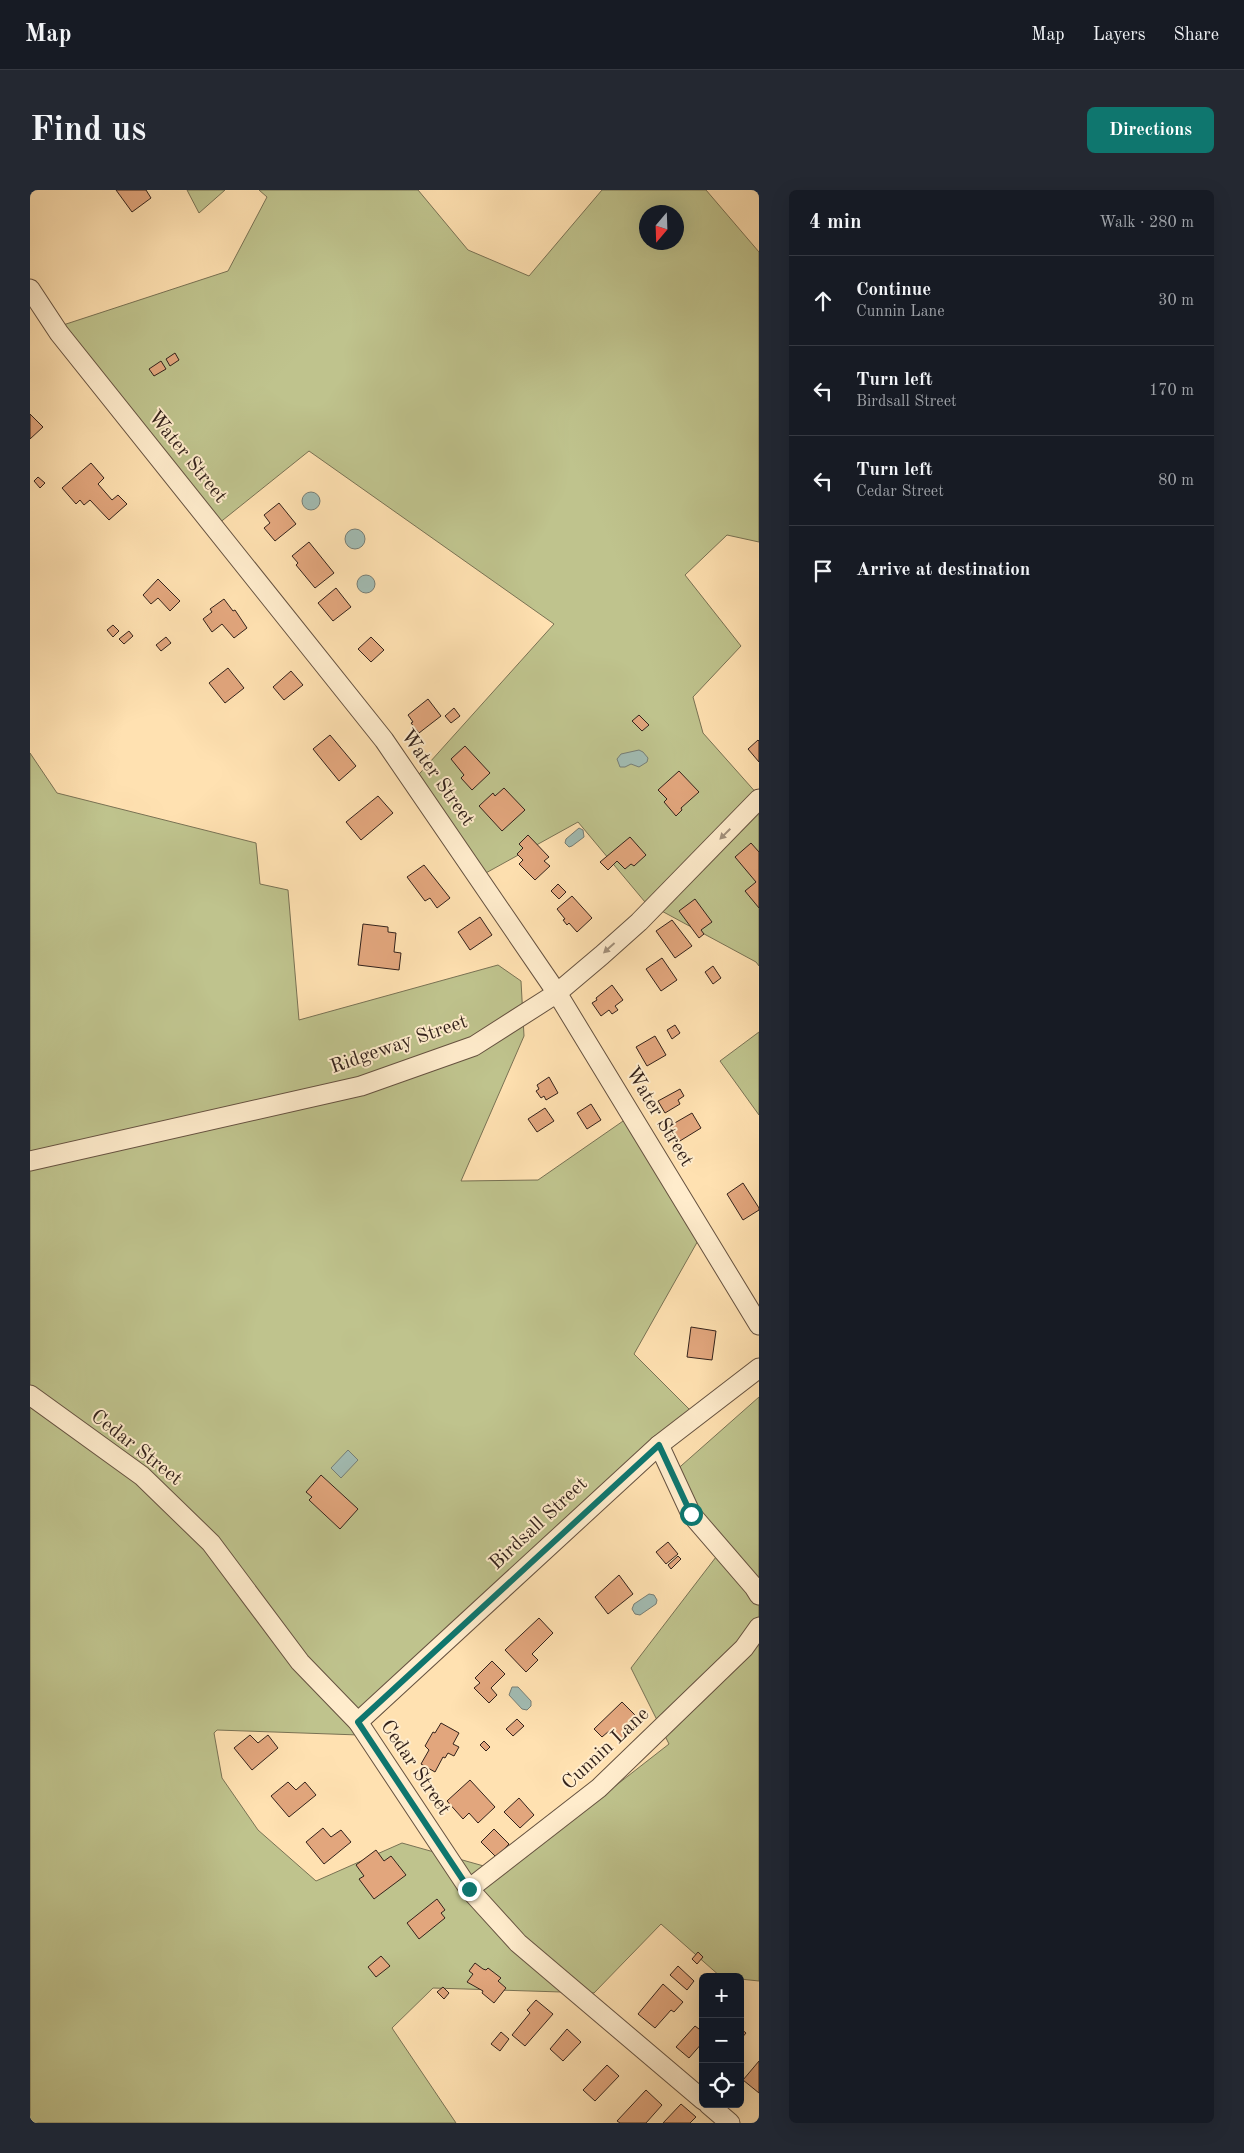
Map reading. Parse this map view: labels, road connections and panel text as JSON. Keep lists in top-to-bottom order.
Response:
{
  "streets": {
    "street": [
      "Water Street",
      "Ridgeway Street",
      "Cedar Street",
      "Birdsall Street",
      "Cunnin Lane"
    ]
  },
  "crossings": [
    ["Water Street", "Ridgeway Street"],
    ["Cedar Street", "Birdsall Street"],
    ["Cedar Street", "Cunnin Lane"]
  ],
  "north": "bottom",
  "page": {
    "header": "Map",
    "nav": ["Map", "Layers", "Share"],
    "buttons": "Directions",
    "title": "Find us",
    "heading": ["4 min", "Walk · 280 m"],
    "list": [
      ["Continue", "Cunnin Lane", "30 m"],
      ["Turn left", "Birdsall Street", "170 m"],
      ["Turn left", "Cedar Street", "80 m"],
      "Arrive at destination"
    ],
    "map_buttons": ["+", "−"]
  }
}
